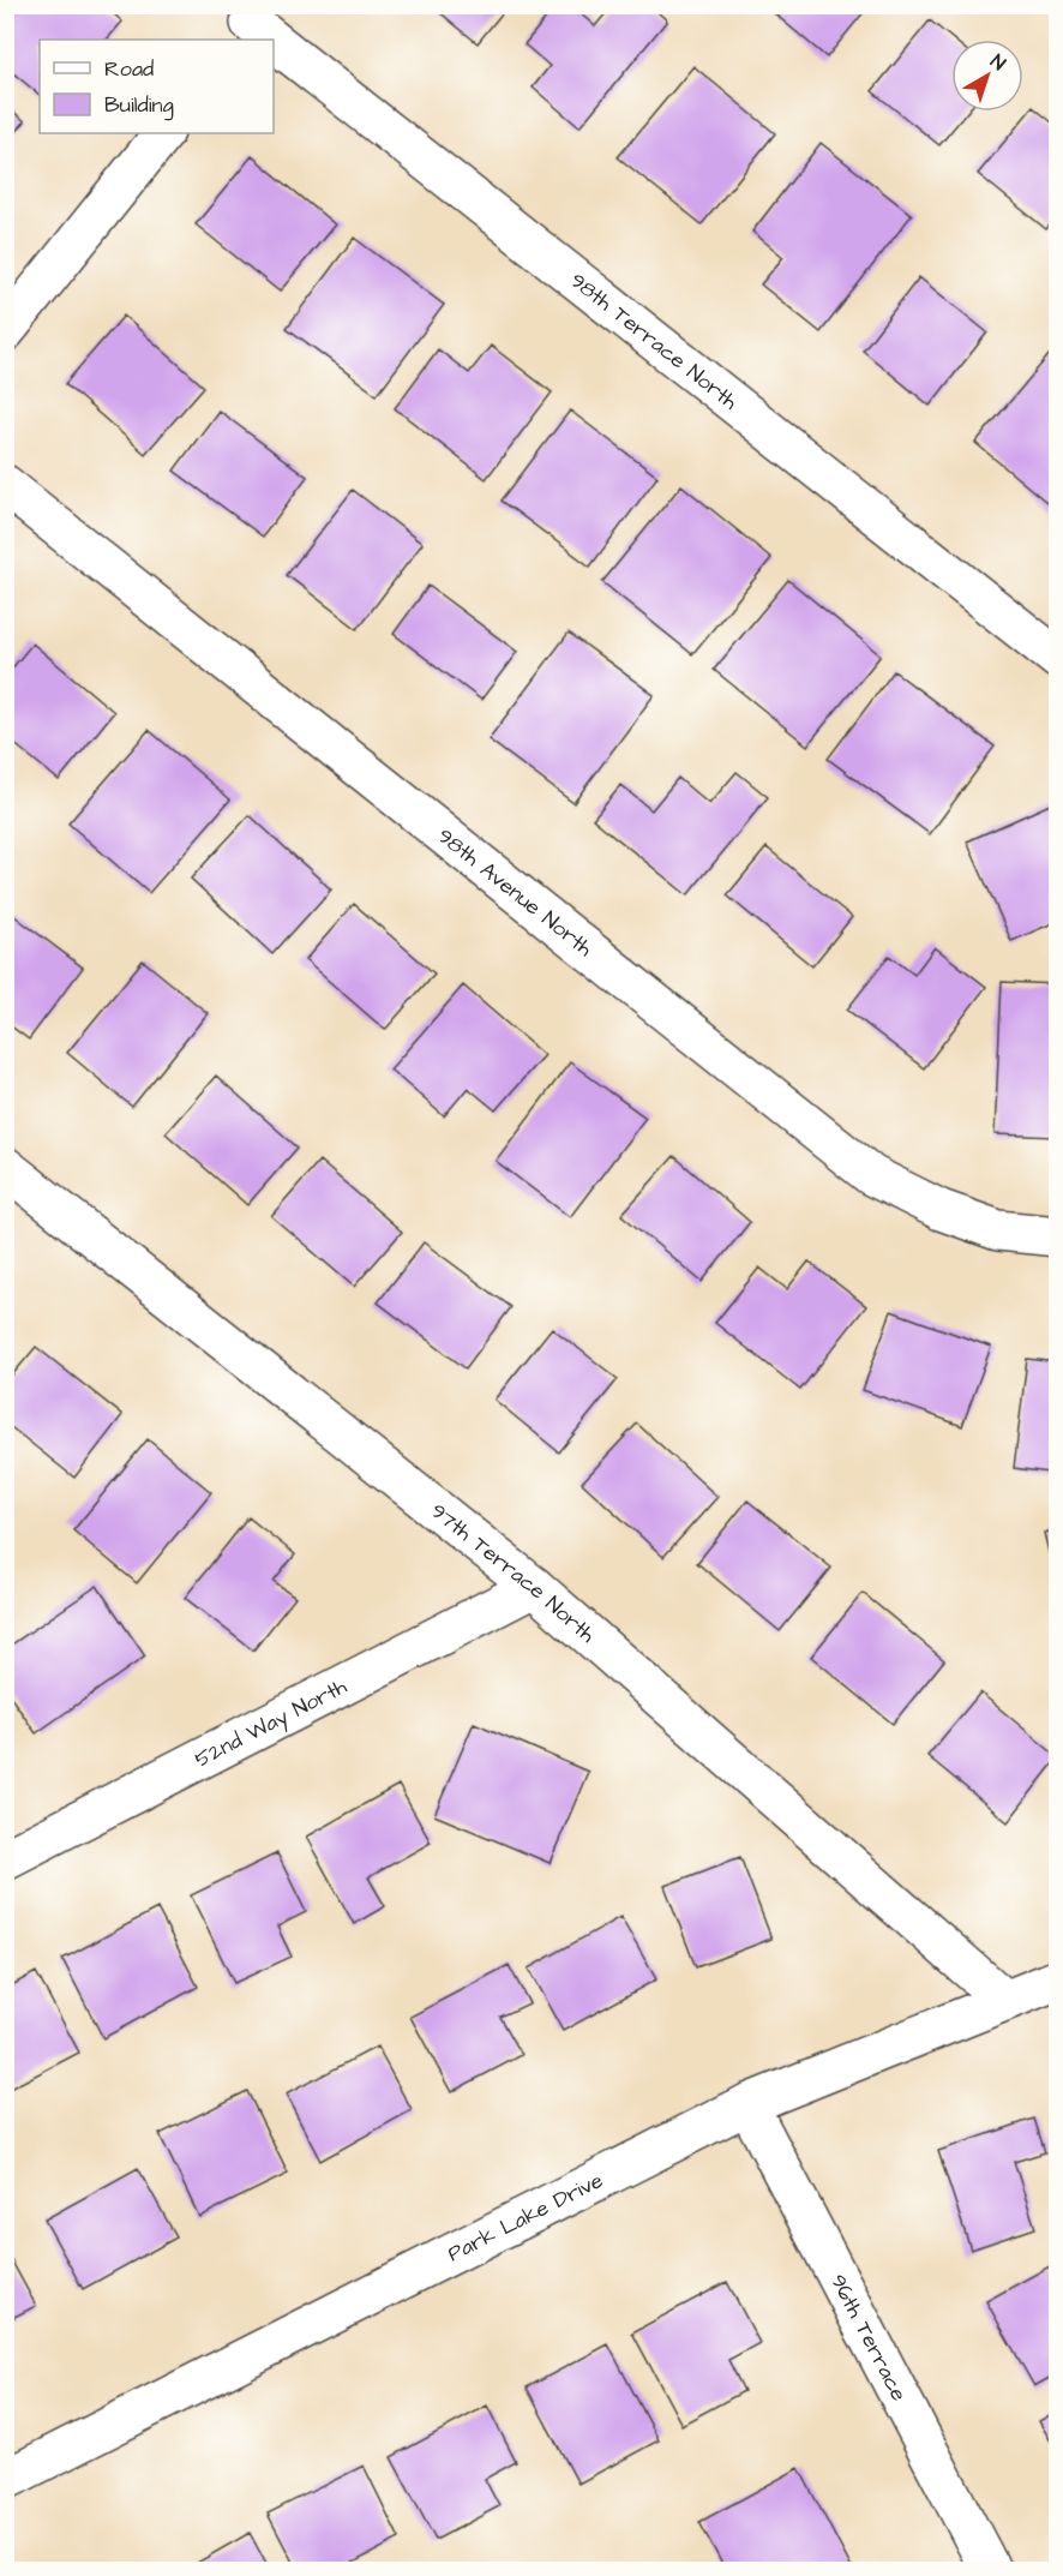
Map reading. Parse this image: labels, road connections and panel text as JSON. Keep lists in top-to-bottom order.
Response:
{
  "streets": {
    "street": [
      "98th Terrace North",
      "98th Avenue North",
      "97th Terrace North",
      "52nd Way North",
      "Park Lake Drive",
      "96th Terrace"
    ]
  },
  "crossings": [
    ["97th Terrace North", "52nd Way North"],
    ["97th Terrace North", "Park Lake Drive"],
    ["Park Lake Drive", "96th Terrace"]
  ],
  "legend": ["Road", "Building"],
  "north": "top right"
}
